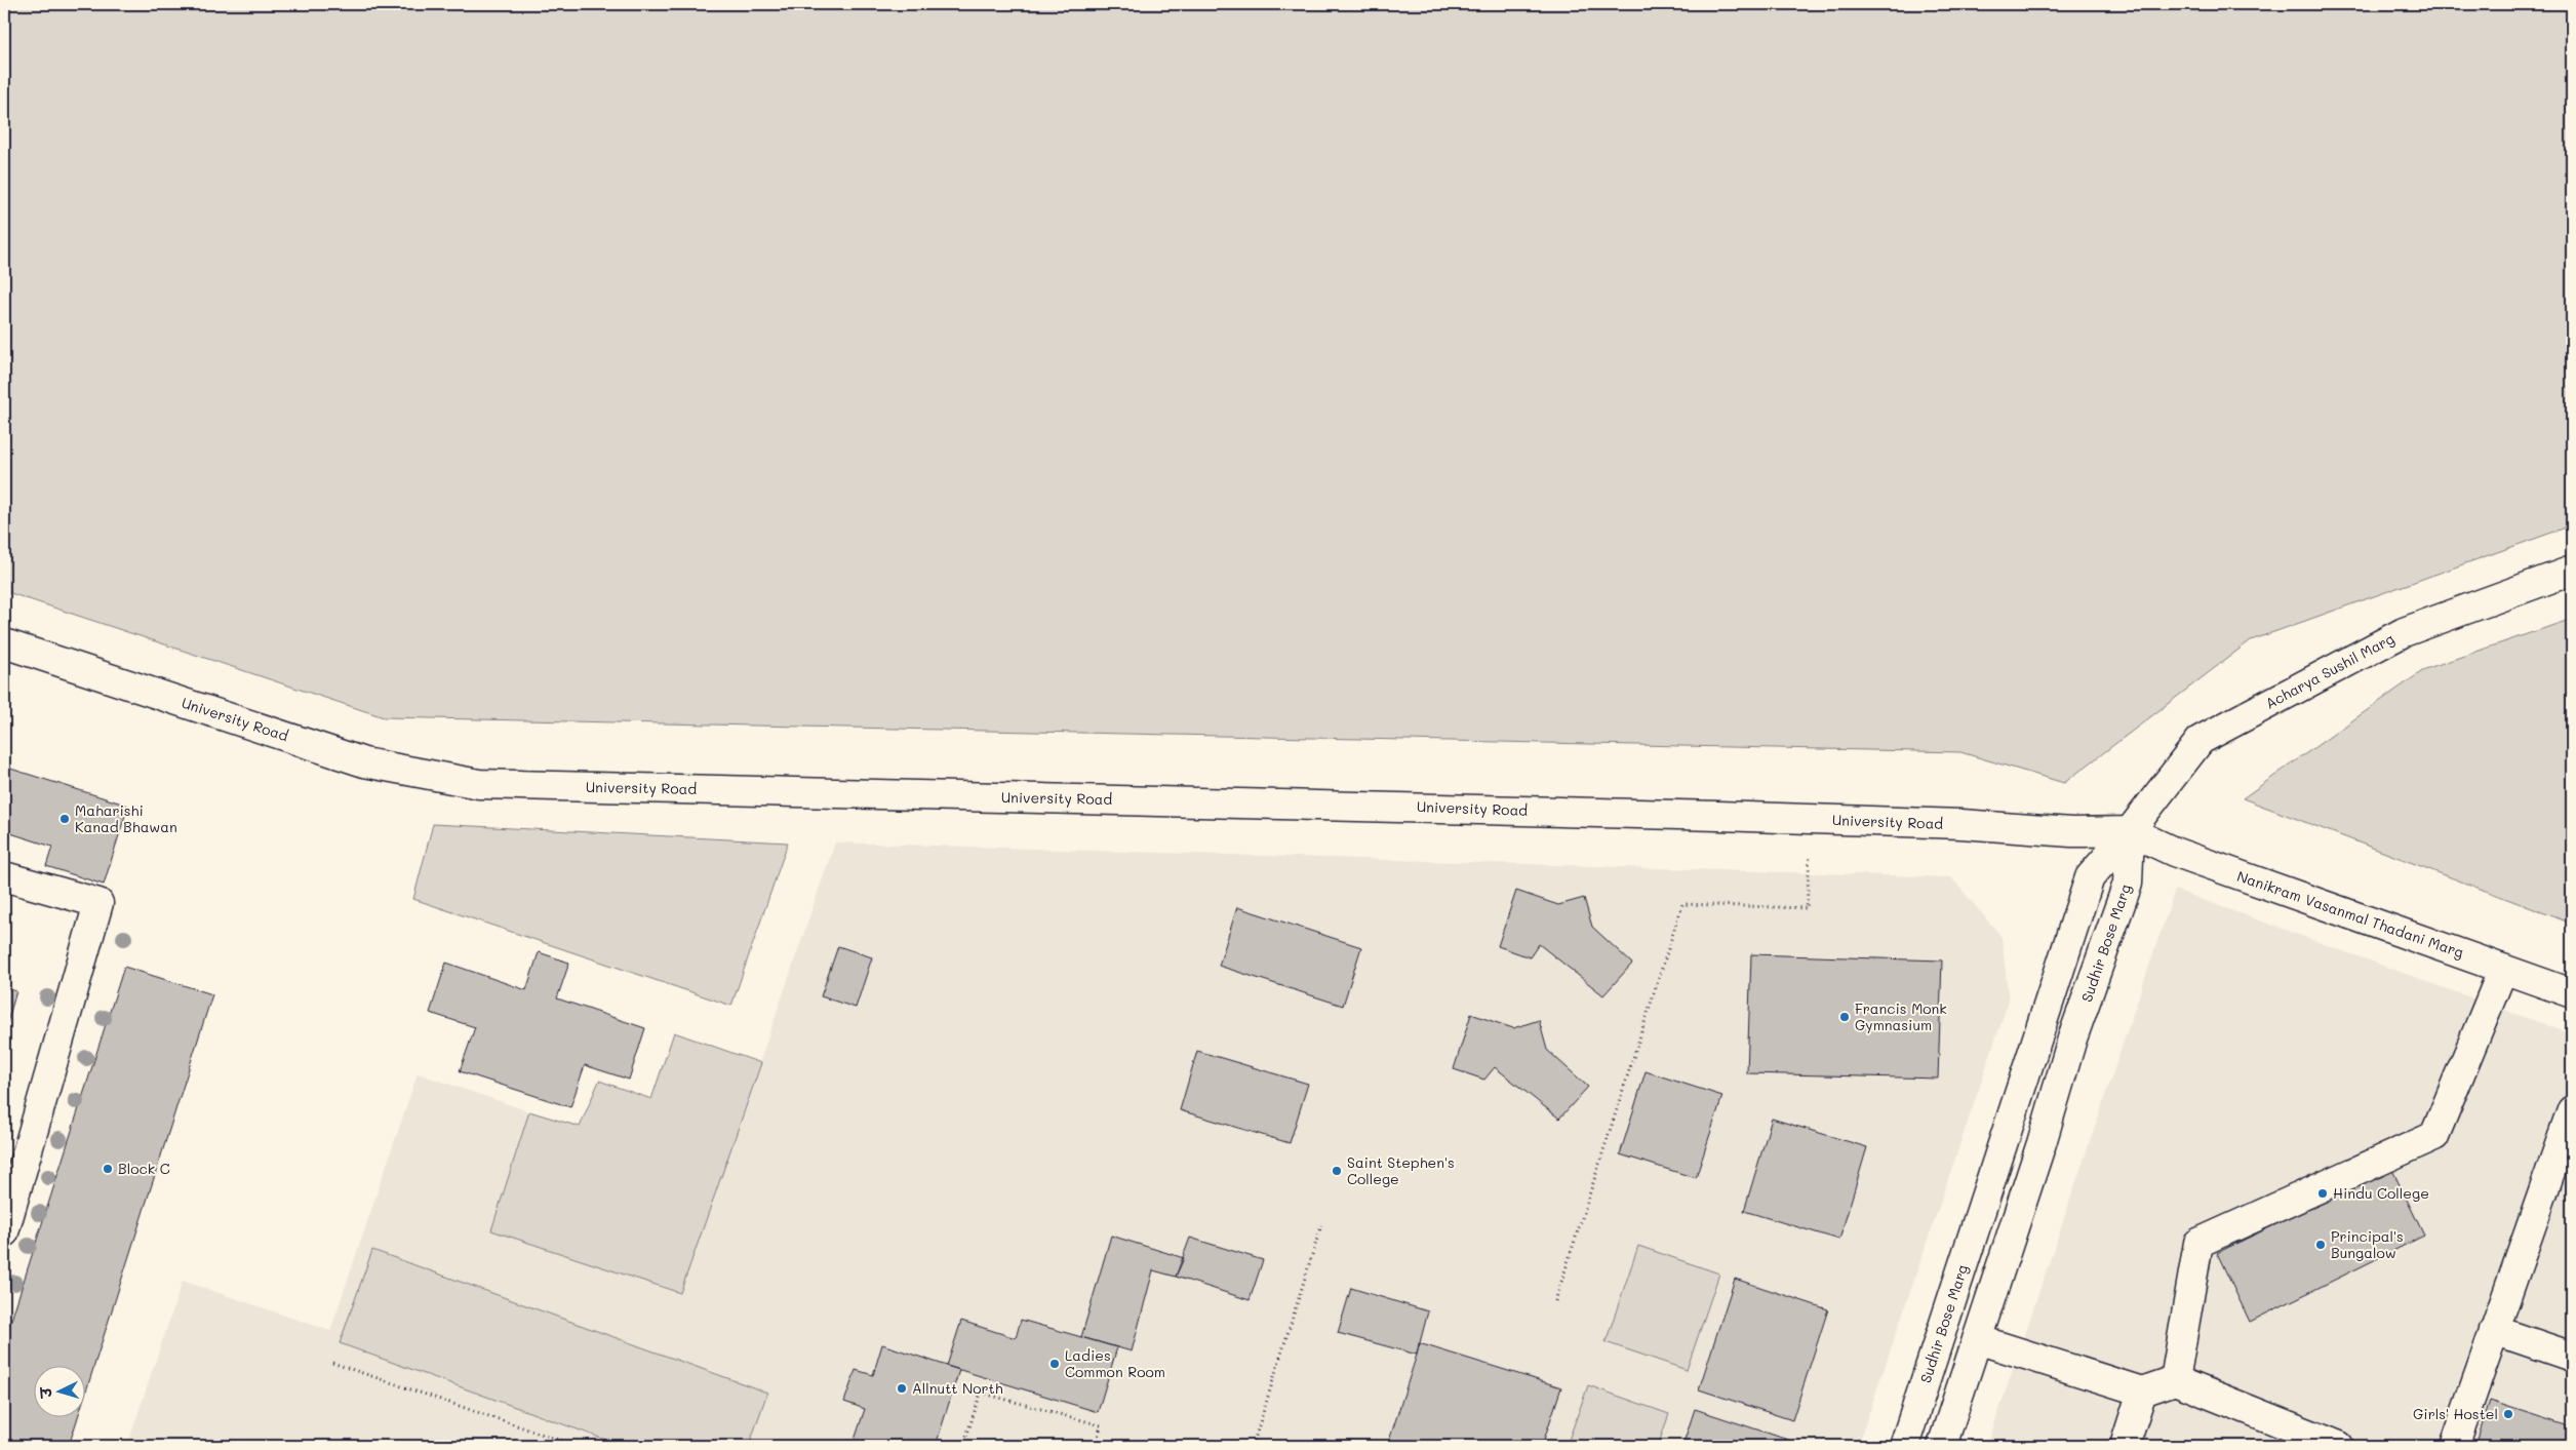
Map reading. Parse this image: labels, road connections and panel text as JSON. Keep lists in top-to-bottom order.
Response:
{
  "streets": {
    "street": [
      "Acharya Sushil Marg",
      "University Road",
      "Nanikram Vasanmal Thadani Marg",
      "Sudhir Bose Marg"
    ]
  },
  "crossings": [
    ["Acharya Sushil Marg", "University Road"],
    ["Acharya Sushil Marg", "Nanikram Vasanmal Thadani Marg"],
    ["Acharya Sushil Marg", "Sudhir Bose Marg"],
    ["University Road", "Nanikram Vasanmal Thadani Marg"],
    ["University Road", "Sudhir Bose Marg"],
    ["Nanikram Vasanmal Thadani Marg", "Sudhir Bose Marg"]
  ],
  "places": [
    "Maharishi Kanad Bhawan",
    "Francis Monk Gymnasium",
    "Block C",
    "Saint Stephen's College",
    "Hindu College",
    "Principal's Bungalow",
    "Ladies Common Room",
    "Allnutt North",
    "Girls' Hostel"
  ],
  "north": "left"
}
